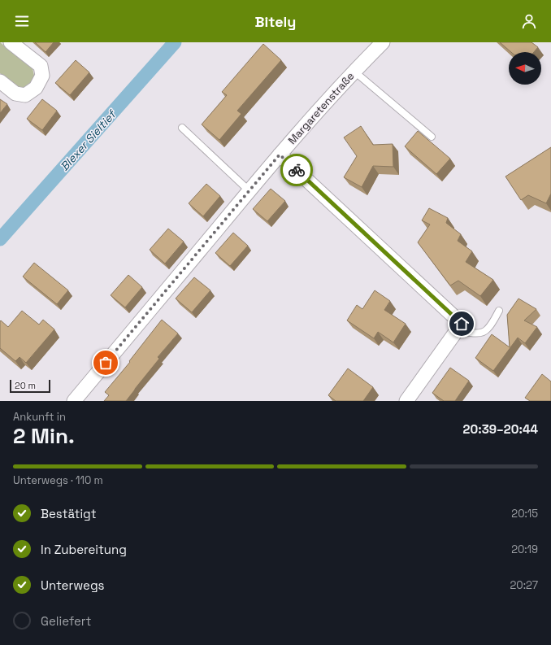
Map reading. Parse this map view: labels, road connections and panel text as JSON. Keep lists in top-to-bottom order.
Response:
{
  "streets": {
    "street": ["Margaretenstraße"]
  },
  "water": ["Blexer Sieltief"],
  "scale_bar": "20 m",
  "north": "left",
  "page": {
    "header": "Bitely",
    "scale": "20 m",
    "heading": ["2 Min.", "Ankunft in", "20:39–20:44"],
    "bar": "Unterwegs · 110 m",
    "list": [
      ["Bestätigt", "20:15"],
      ["In Zubereitung", "20:19"],
      ["Unterwegs", "20:27"],
      "Geliefert"
    ]
  }
}
